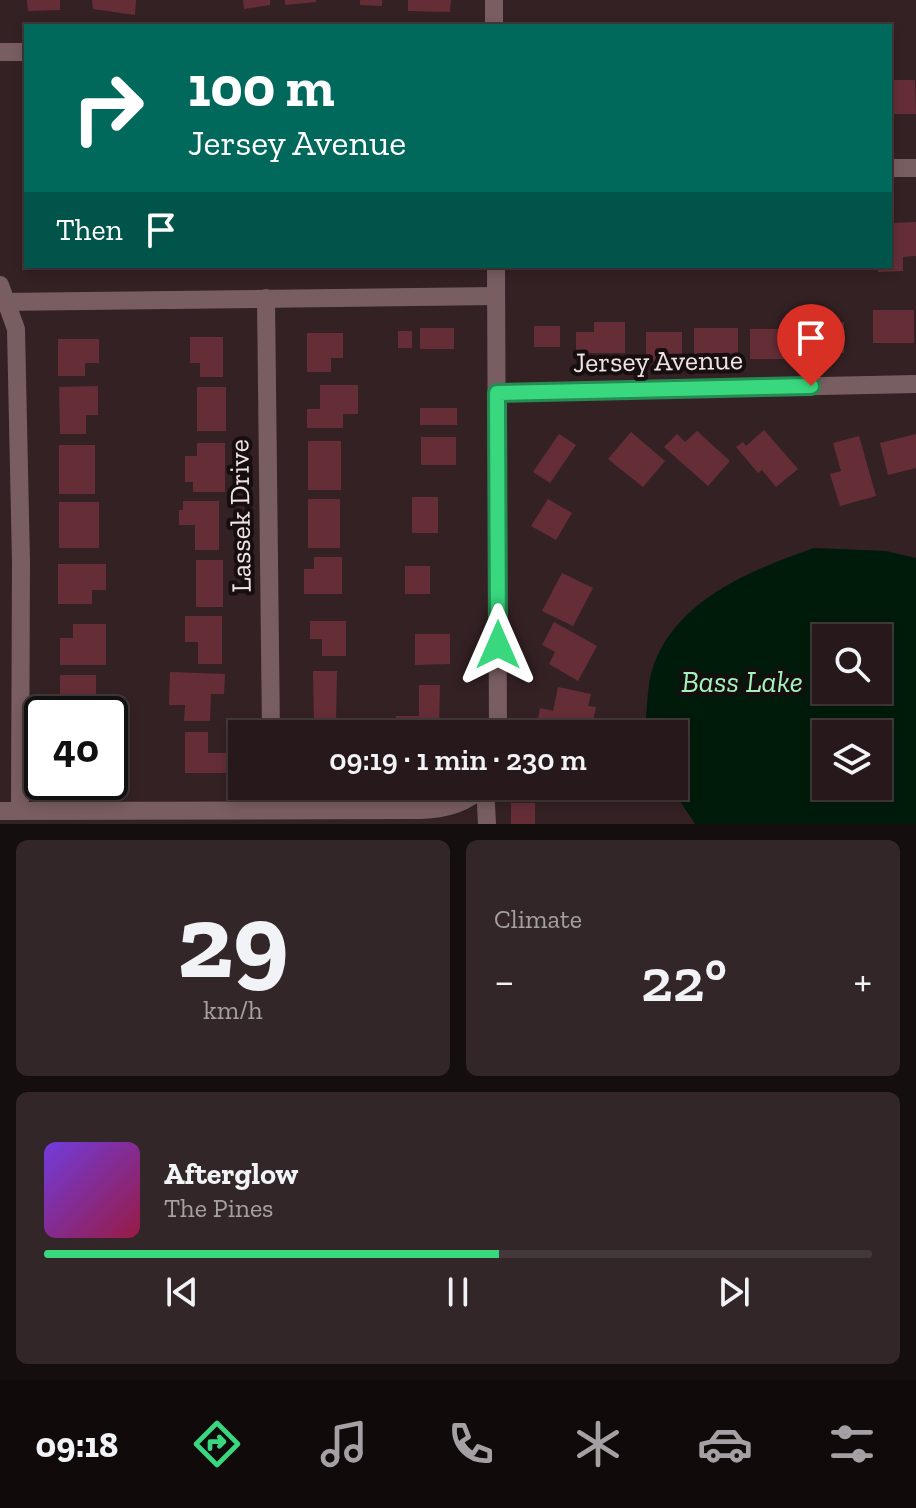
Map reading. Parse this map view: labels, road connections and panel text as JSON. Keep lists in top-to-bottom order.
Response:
{
  "streets": {
    "street": ["Jersey Avenue", "Lassek Drive"]
  },
  "water": ["Bass Lake"],
  "page": {
    "turn": ["100 m", "Jersey Avenue"],
    "then": "Then",
    "limit": "40",
    "trip": "09:19 · 1 min · 230 m",
    "tile": [
      ["29", "km/h"],
      "Climate"
    ],
    "heat": ["−", "22°", "+"],
    "song": ["Afterglow", "The Pines"],
    "tabs": "09:18"
  }
}
